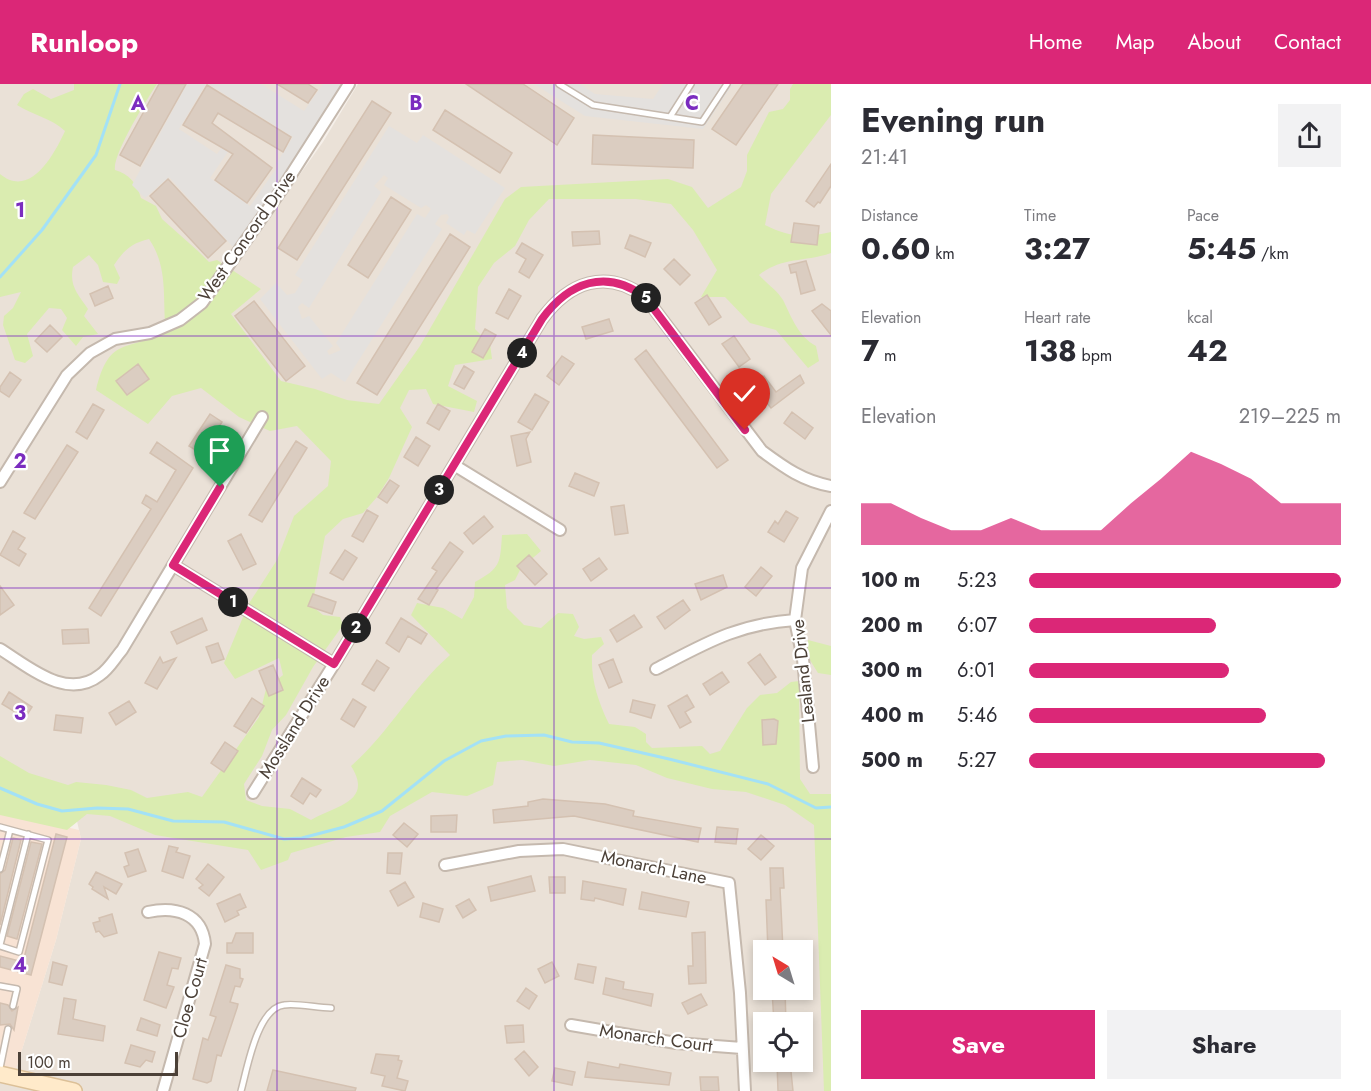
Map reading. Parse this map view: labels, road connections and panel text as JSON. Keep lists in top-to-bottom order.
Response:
{
  "streets": {
    "street": [
      "West Concord Drive",
      "Lealand Drive",
      "Mossland Drive",
      "Monarch Lane",
      "Cloe Court",
      "Monarch Court"
    ]
  },
  "crossings": [
    ["Monarch Lane", "Monarch Court"]
  ],
  "scale_bar": "100 m",
  "north": "top left",
  "page": {
    "header": "Runloop",
    "nav": [
      "Home",
      "Map",
      "About",
      "Contact"
    ],
    "heading": ["Evening run", "21:41"],
    "stats": [
      ["Distance", "0.60 km"],
      ["Time", "3:27"],
      ["Pace", "5:45 /km"],
      ["Elevation", "7 m"],
      ["Heart rate", "138 bpm"],
      ["kcal", "42"]
    ],
    "pins": [
      "5",
      "4",
      "3",
      "1",
      "2"
    ],
    "chart": ["Elevation", "219–225 m"],
    "list": [
      {
        "name": "100 m",
        "note": "5:23"
      },
      {
        "name": "200 m",
        "note": "6:07"
      },
      {
        "name": "300 m",
        "note": "6:01"
      },
      {
        "name": "400 m",
        "note": "5:46"
      },
      {
        "name": "500 m",
        "note": "5:27"
      }
    ],
    "buttons": ["Save", "Share"],
    "scale": "100 m"
  },
  "grid": {
    "columns": ["A", "B", "C"],
    "rows": [
      "1",
      "2",
      "3",
      "4"
    ]
  }
}
